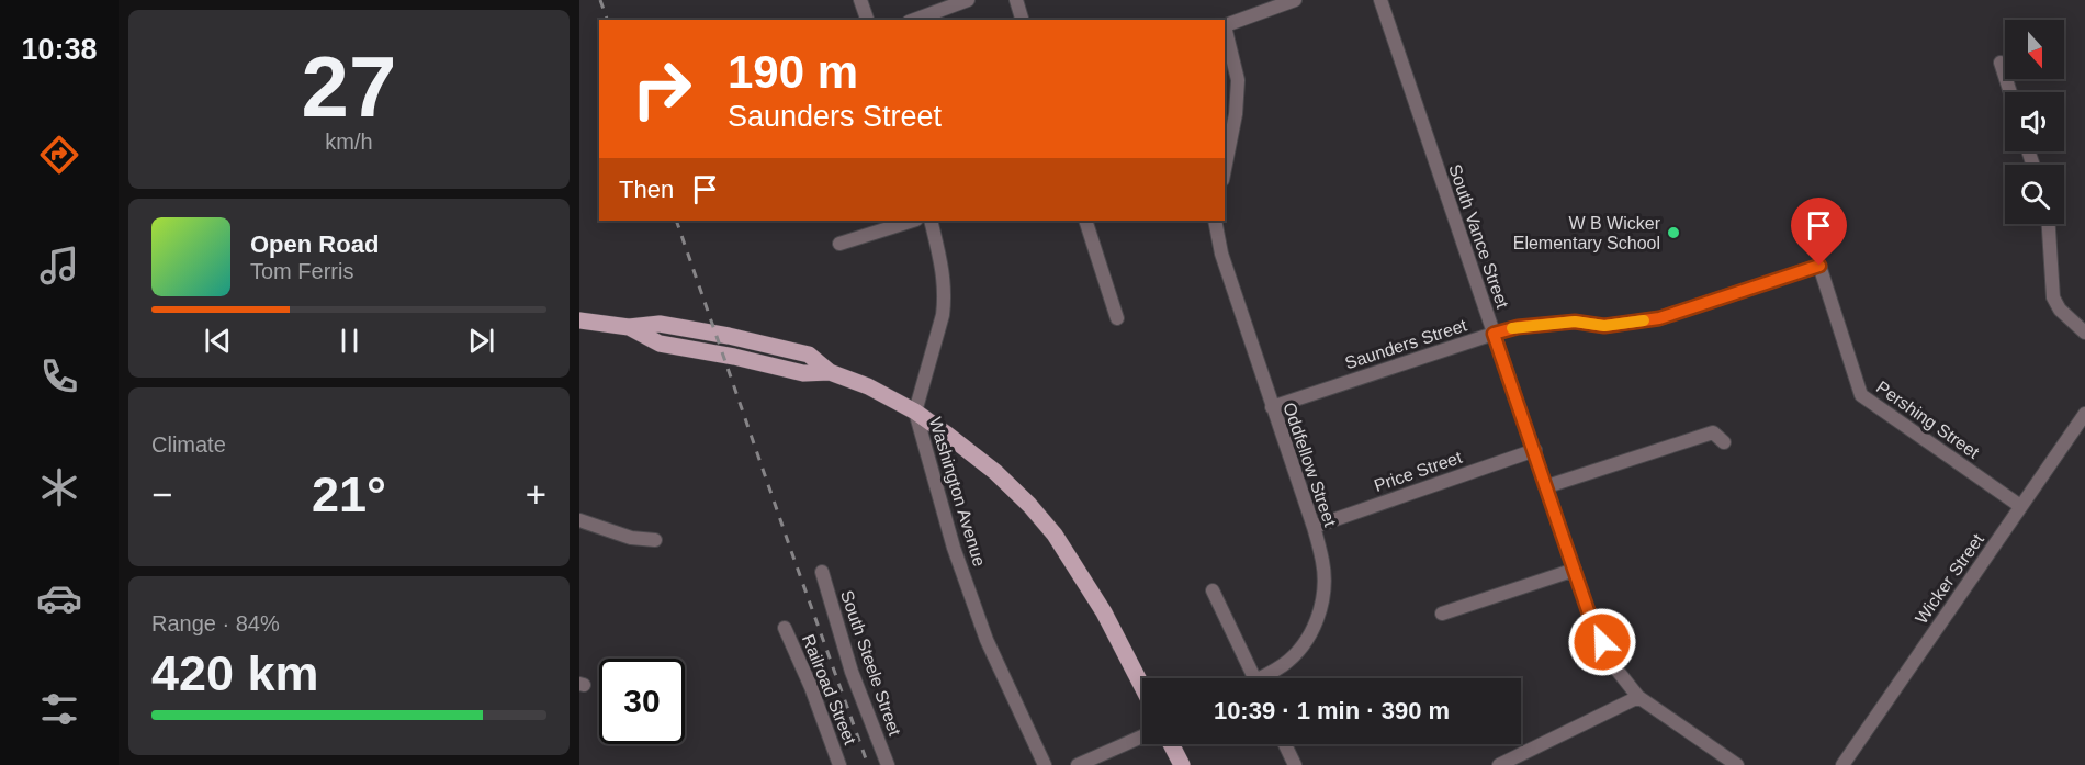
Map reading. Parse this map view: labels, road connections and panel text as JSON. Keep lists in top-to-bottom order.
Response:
{
  "streets": {
    "street": [
      "South Vance Street",
      "Saunders Street",
      "Pershing Street",
      "Oddfellow Street",
      "Price Street",
      "Washington Avenue",
      "Wicker Street",
      "South Steele Street",
      "Railroad Street"
    ]
  },
  "crossings": [
    ["South Vance Street", "Saunders Street"],
    ["South Vance Street", "Price Street"],
    ["Saunders Street", "Pershing Street"],
    ["Saunders Street", "Oddfellow Street"],
    ["Pershing Street", "Wicker Street"],
    ["Oddfellow Street", "Price Street"]
  ],
  "places": ["W B Wicker Elementary School"],
  "north": "bottom",
  "page": {
    "tabs": "10:38",
    "tile": [
      ["27", "km/h"],
      "Climate",
      ["Range · 84%", "420 km"]
    ],
    "turn": ["190 m", "Saunders Street"],
    "then": "Then",
    "song": ["Open Road", "Tom Ferris"],
    "heat": ["−", "21°", "+"],
    "limit": "30",
    "trip": "10:39 · 1 min · 390 m"
  }
}
